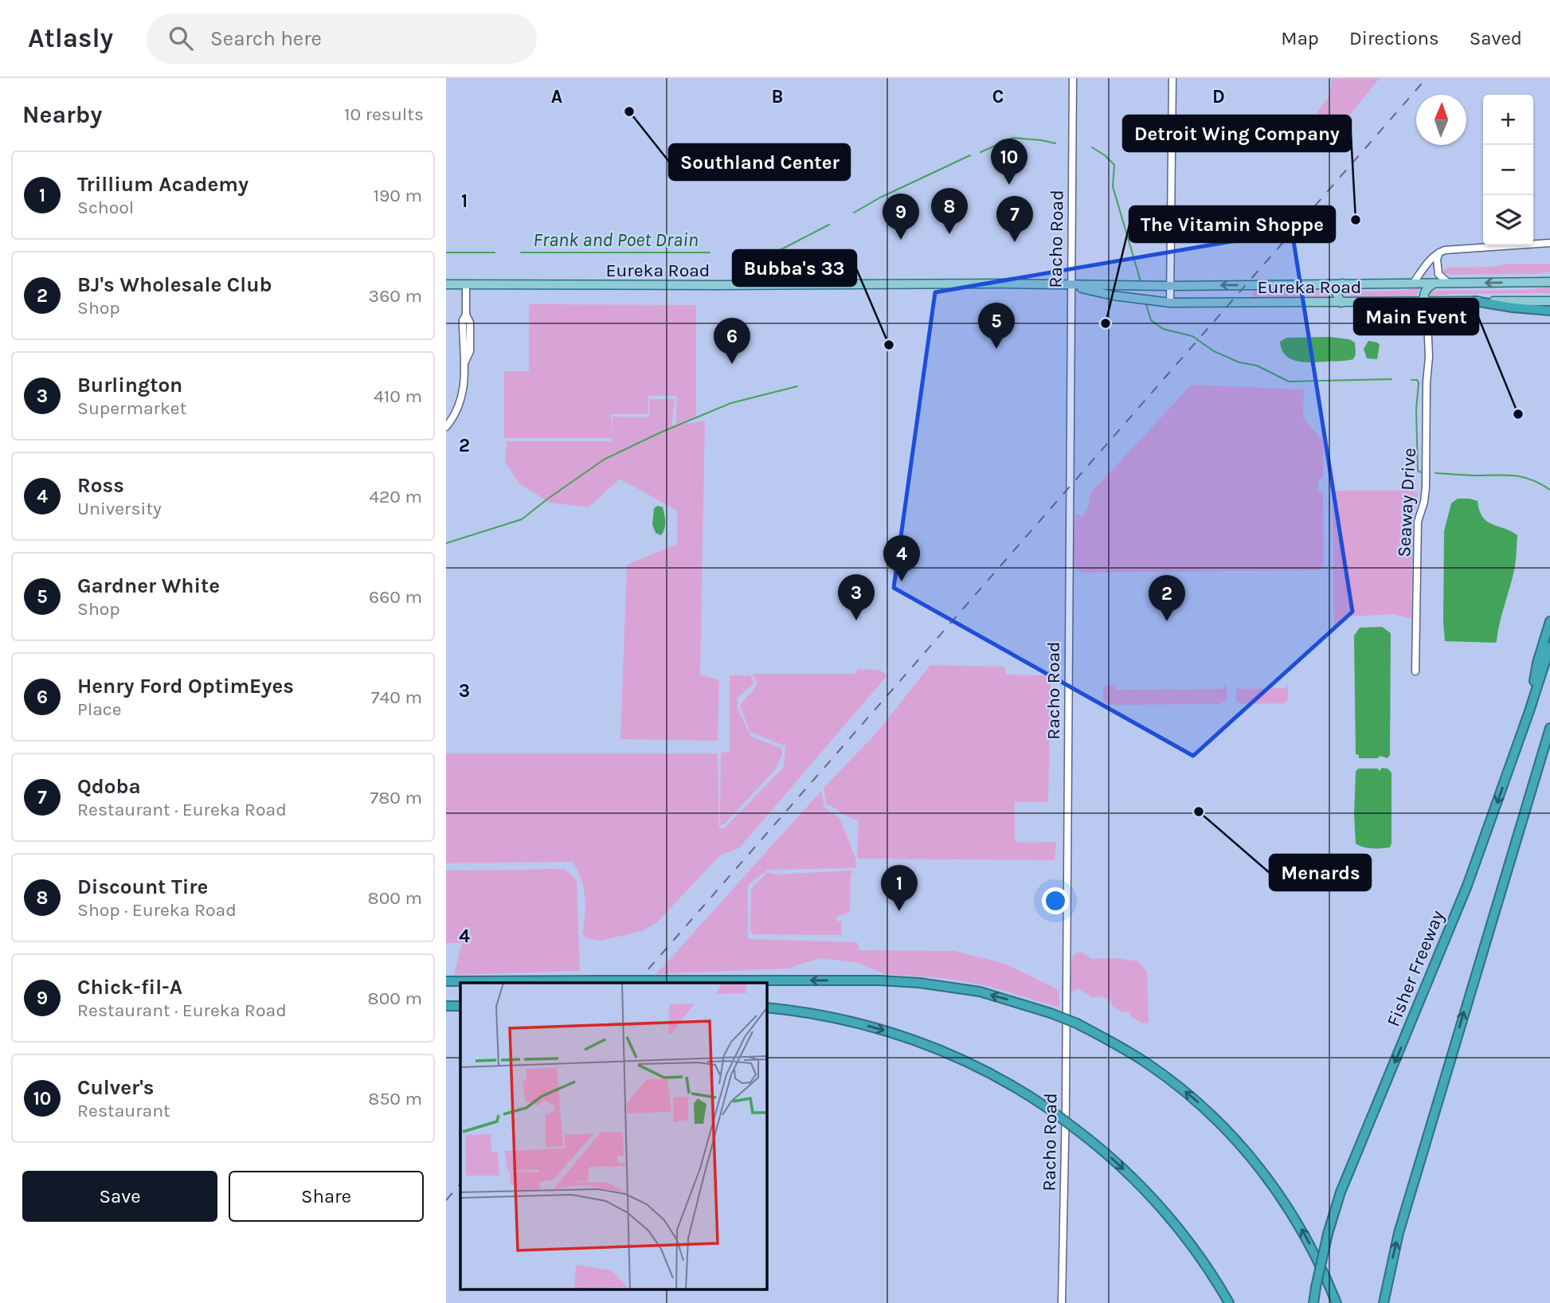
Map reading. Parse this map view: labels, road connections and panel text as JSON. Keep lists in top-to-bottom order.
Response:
{
  "streets": {
    "highway": ["Fisher Freeway"],
    "main road": ["Eureka Road"],
    "street": ["Racho Road", "Seaway Drive"]
  },
  "crossings": [
    ["Racho Road", "Eureka Road"],
    ["Eureka Road", "Seaway Drive"]
  ],
  "water": ["Frank and Poet Drain"],
  "places": [
    "Southland Center",
    "Detroit Wing Company",
    "The Vitamin Shoppe",
    "Bubba's 33",
    "Main Event",
    "Menards"
  ],
  "north": "top",
  "page": {
    "header": "Atlasly",
    "search": "Search here",
    "nav": ["Map", "Directions", "Saved"],
    "heading": ["Nearby", "10 results"],
    "map_buttons": ["+", "−"],
    "pins": [
      "10",
      "8",
      "9",
      "7",
      "5",
      "6",
      "4",
      "3",
      "2",
      "1"
    ],
    "list": [
      {
        "mark": "1",
        "name": "Trillium Academy",
        "note": "School",
        "value": "190 m"
      },
      {
        "mark": "2",
        "name": "BJ's Wholesale Club",
        "note": "Shop",
        "value": "360 m"
      },
      {
        "mark": "3",
        "name": "Burlington",
        "note": "Supermarket",
        "value": "410 m"
      },
      {
        "mark": "4",
        "name": "Ross",
        "note": "University",
        "value": "420 m"
      },
      {
        "mark": "5",
        "name": "Gardner White",
        "note": "Shop",
        "value": "660 m"
      },
      {
        "mark": "6",
        "name": "Henry Ford OptimEyes",
        "note": "Place",
        "value": "740 m"
      },
      {
        "mark": "7",
        "name": "Qdoba",
        "note": "Restaurant · Eureka Road",
        "value": "780 m"
      },
      {
        "mark": "8",
        "name": "Discount Tire",
        "note": "Shop · Eureka Road",
        "value": "800 m"
      },
      {
        "mark": "9",
        "name": "Chick-fil-A",
        "note": "Restaurant · Eureka Road",
        "value": "800 m"
      },
      {
        "mark": "10",
        "name": "Culver's",
        "note": "Restaurant",
        "value": "850 m"
      }
    ],
    "buttons": ["Save", "Share"]
  },
  "grid": {
    "columns": [
      "A",
      "B",
      "C",
      "D"
    ],
    "rows": [
      "1",
      "2",
      "3",
      "4"
    ]
  }
}
